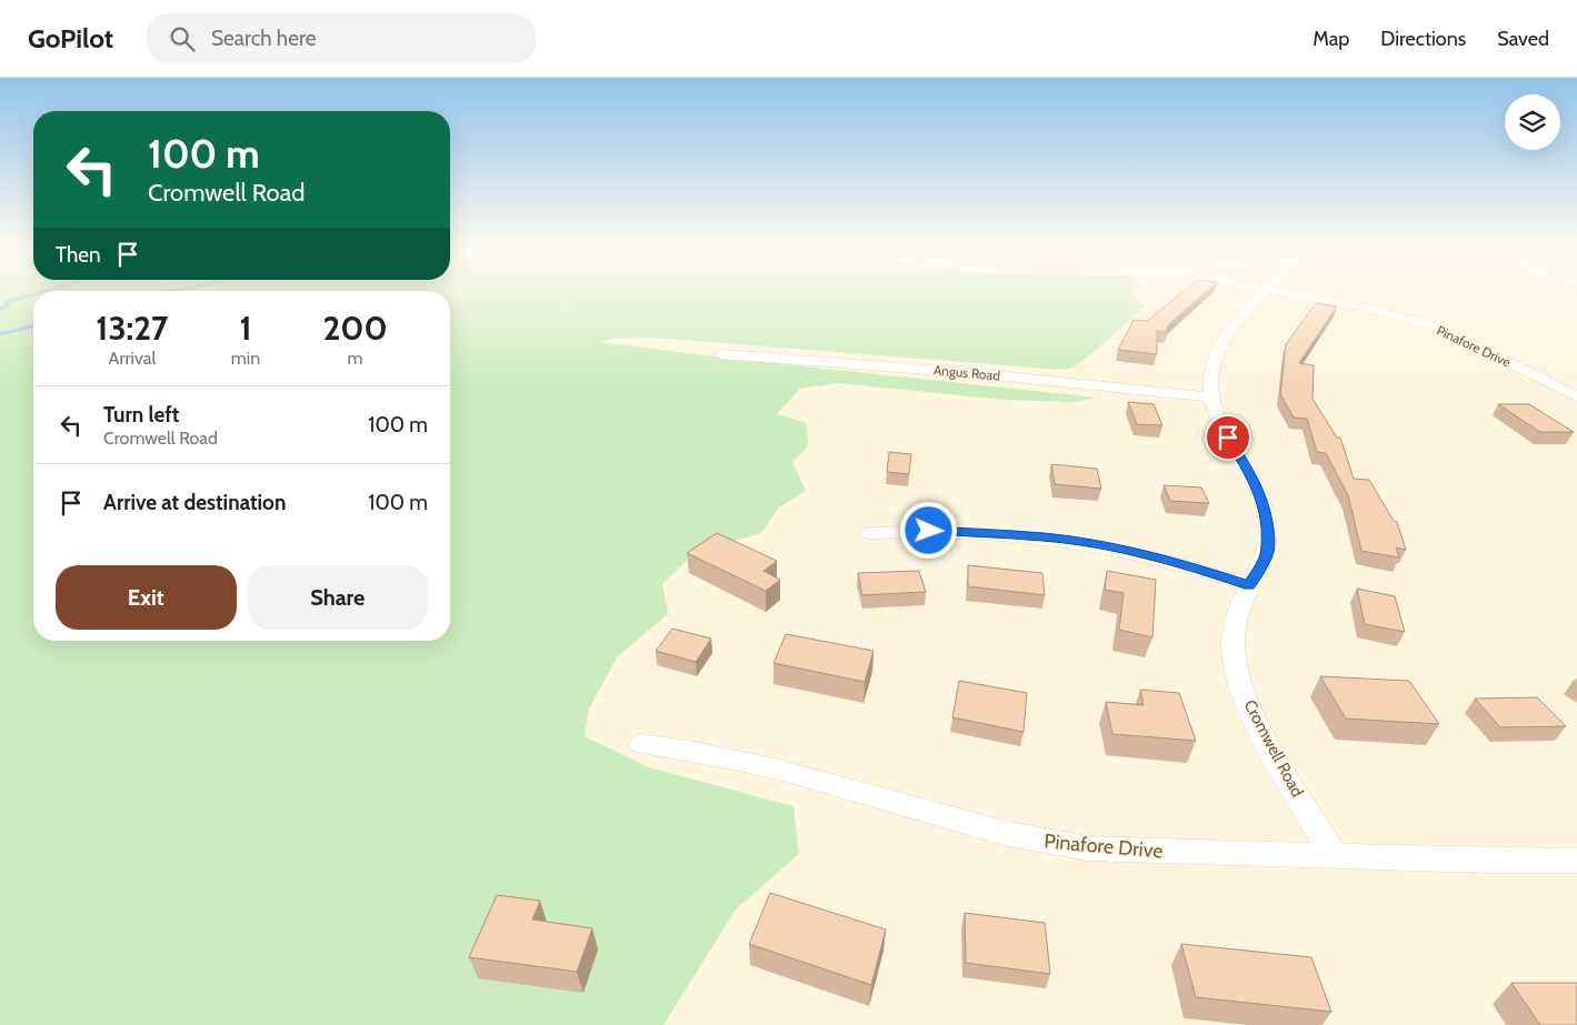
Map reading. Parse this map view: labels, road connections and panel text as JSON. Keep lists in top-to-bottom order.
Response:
{
  "streets": {
    "street": ["Pinafore Drive", "Angus Road", "Cromwell Road"]
  },
  "crossings": [
    ["Pinafore Drive", "Cromwell Road"],
    ["Angus Road", "Cromwell Road"]
  ],
  "page": {
    "header": "GoPilot",
    "search": "Search here",
    "nav": ["Map", "Directions", "Saved"],
    "turn": ["100 m", "Cromwell Road"],
    "then": "Then",
    "eta": [
      "13:27",
      "Arrival",
      "1",
      "min",
      "200",
      "m"
    ],
    "list": [
      {
        "name": "Turn left",
        "note": "Cromwell Road",
        "value": "100 m"
      },
      {
        "name": "Arrive at destination",
        "value": "100 m"
      }
    ],
    "buttons": ["Exit", "Share"]
  }
}
